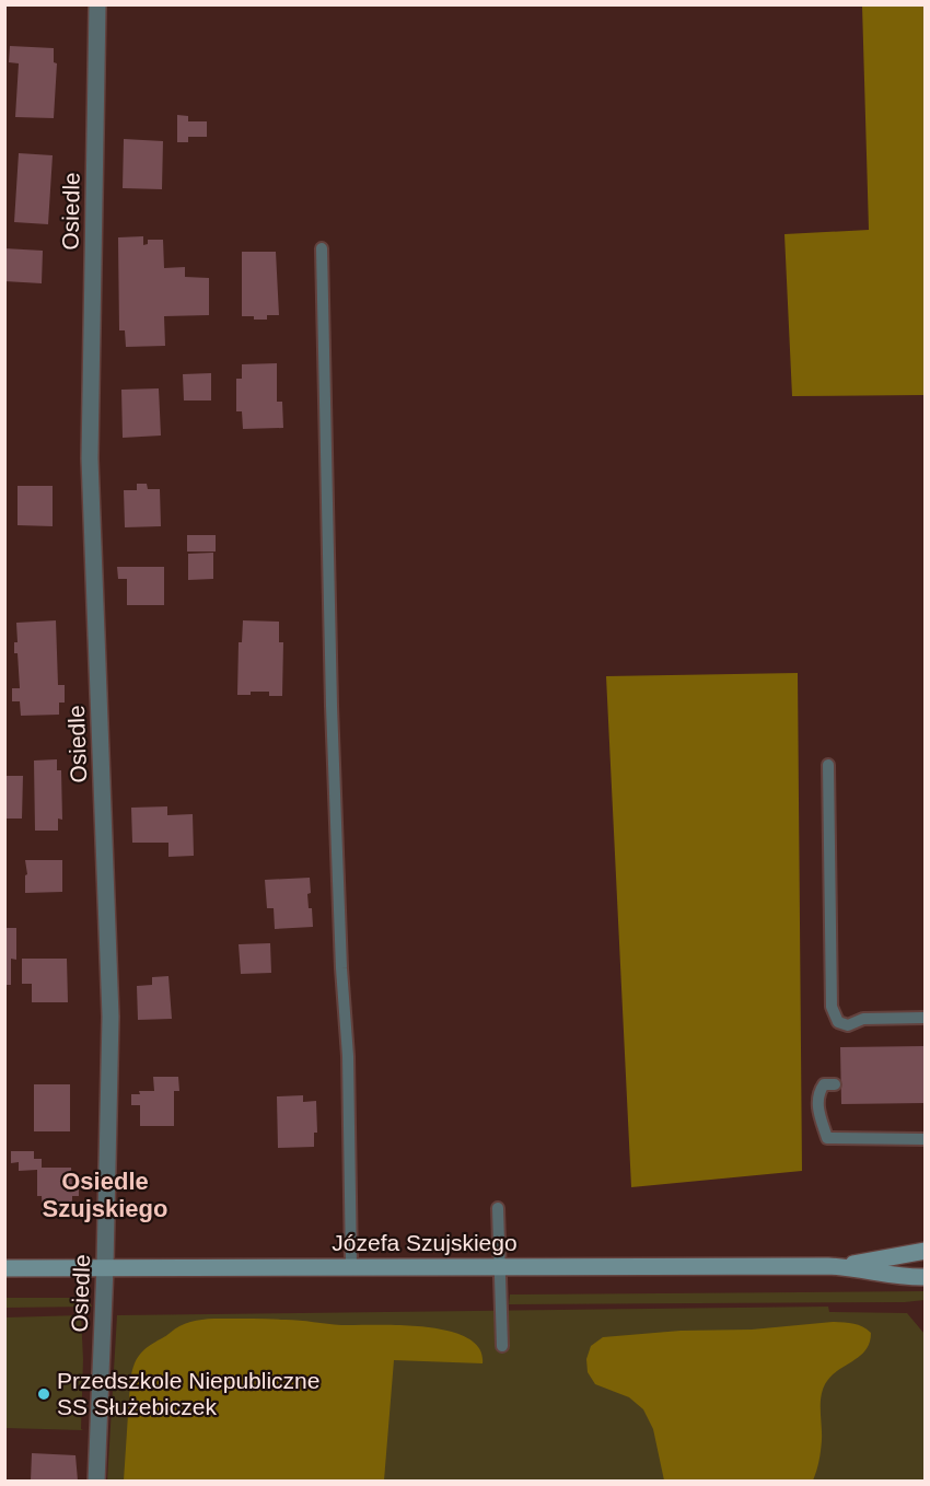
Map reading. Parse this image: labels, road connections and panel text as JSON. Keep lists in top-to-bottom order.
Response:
{
  "streets": {
    "street": ["Osiedle", "Józefa Szujskiego"]
  },
  "crossings": [
    ["Osiedle", "Józefa Szujskiego"]
  ],
  "districts": ["Osiedle Szujskiego"],
  "places": ["Przedszkole Niepubliczne SS Służebiczek"]
}
